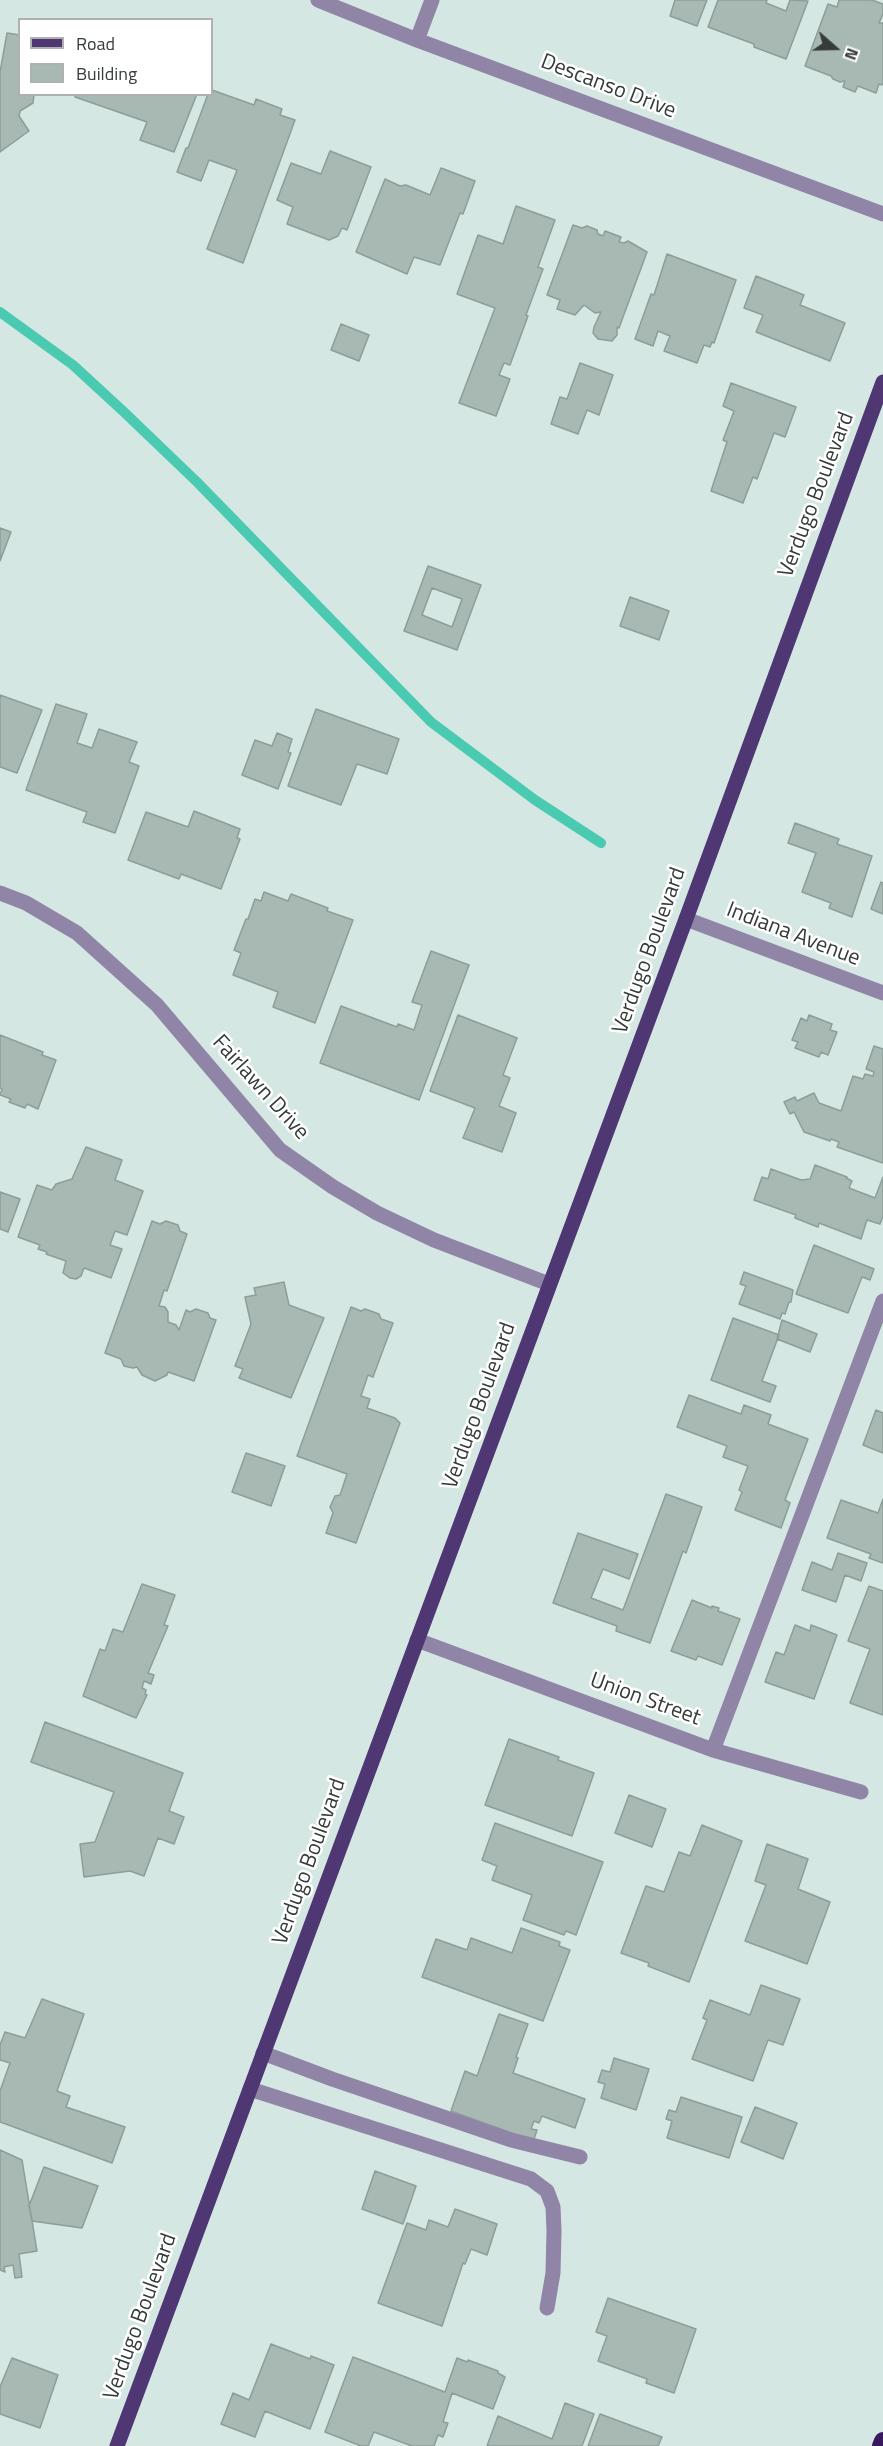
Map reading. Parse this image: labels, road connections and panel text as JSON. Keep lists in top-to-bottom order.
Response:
{
  "streets": {
    "main road": ["Verdugo Boulevard"],
    "street": [
      "Descanso Drive",
      "Indiana Avenue",
      "Fairlawn Drive",
      "Union Street"
    ]
  },
  "crossings": [
    ["Verdugo Boulevard", "Indiana Avenue"],
    ["Verdugo Boulevard", "Fairlawn Drive"],
    ["Verdugo Boulevard", "Union Street"]
  ],
  "legend": ["Road", "Building"],
  "north": "right"
}
